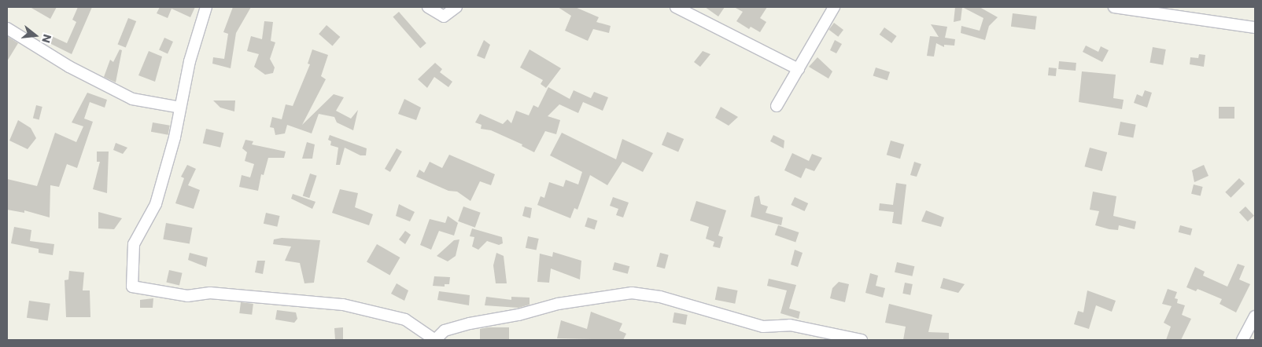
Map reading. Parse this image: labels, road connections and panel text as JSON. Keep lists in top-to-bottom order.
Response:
{
  "north": "right"
}
